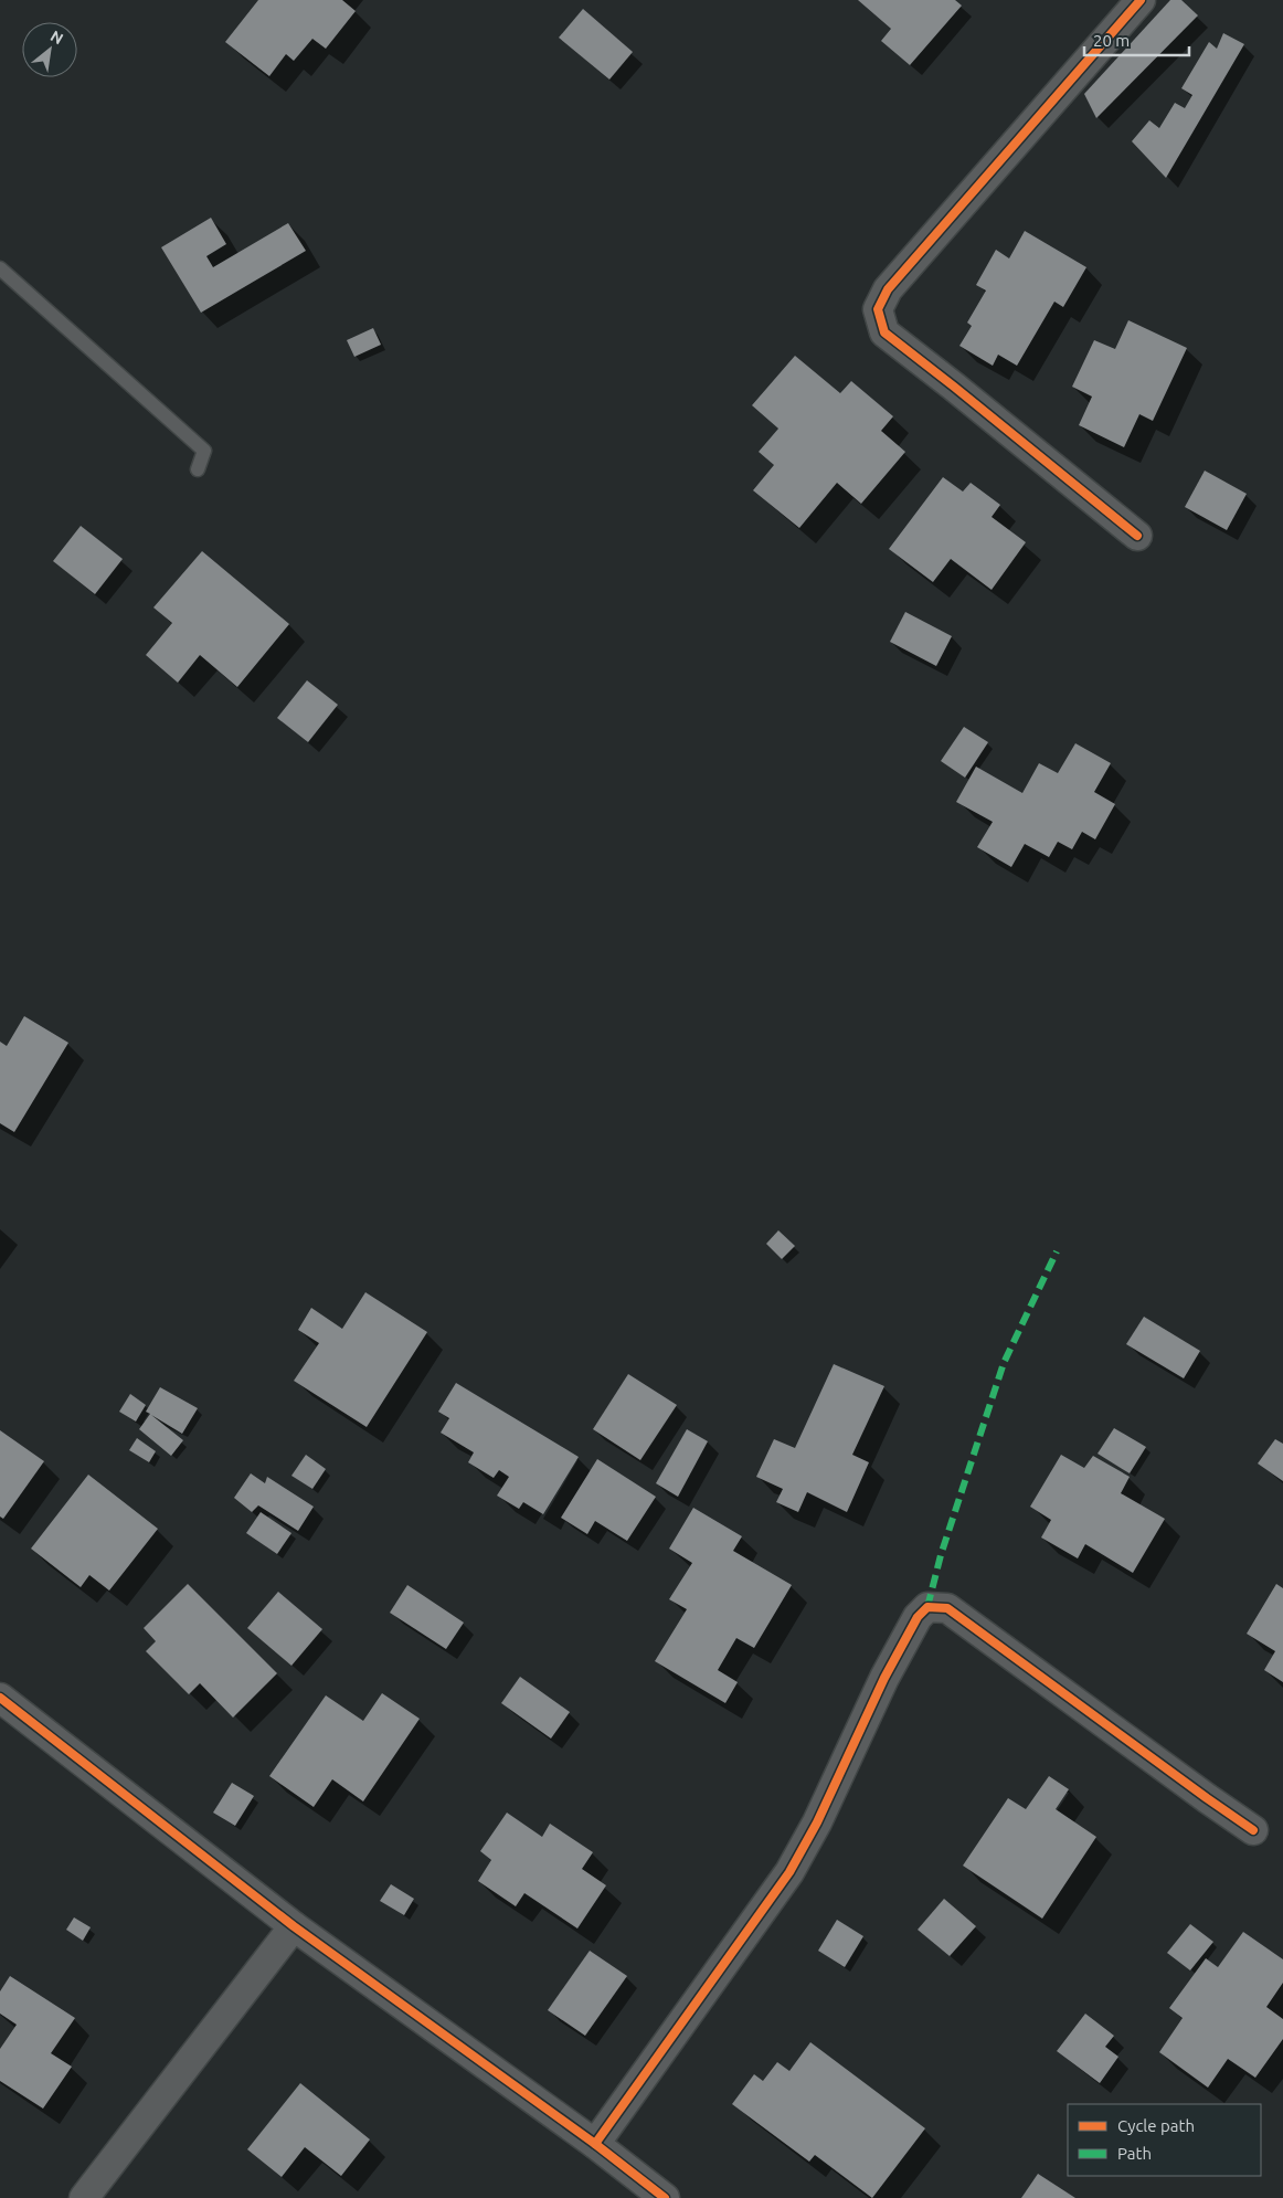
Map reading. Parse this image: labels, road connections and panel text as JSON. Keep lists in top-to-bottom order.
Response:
{
  "legend": ["Cycle path", "Path"],
  "scale_bar": "20 m",
  "north": "top right"
}
